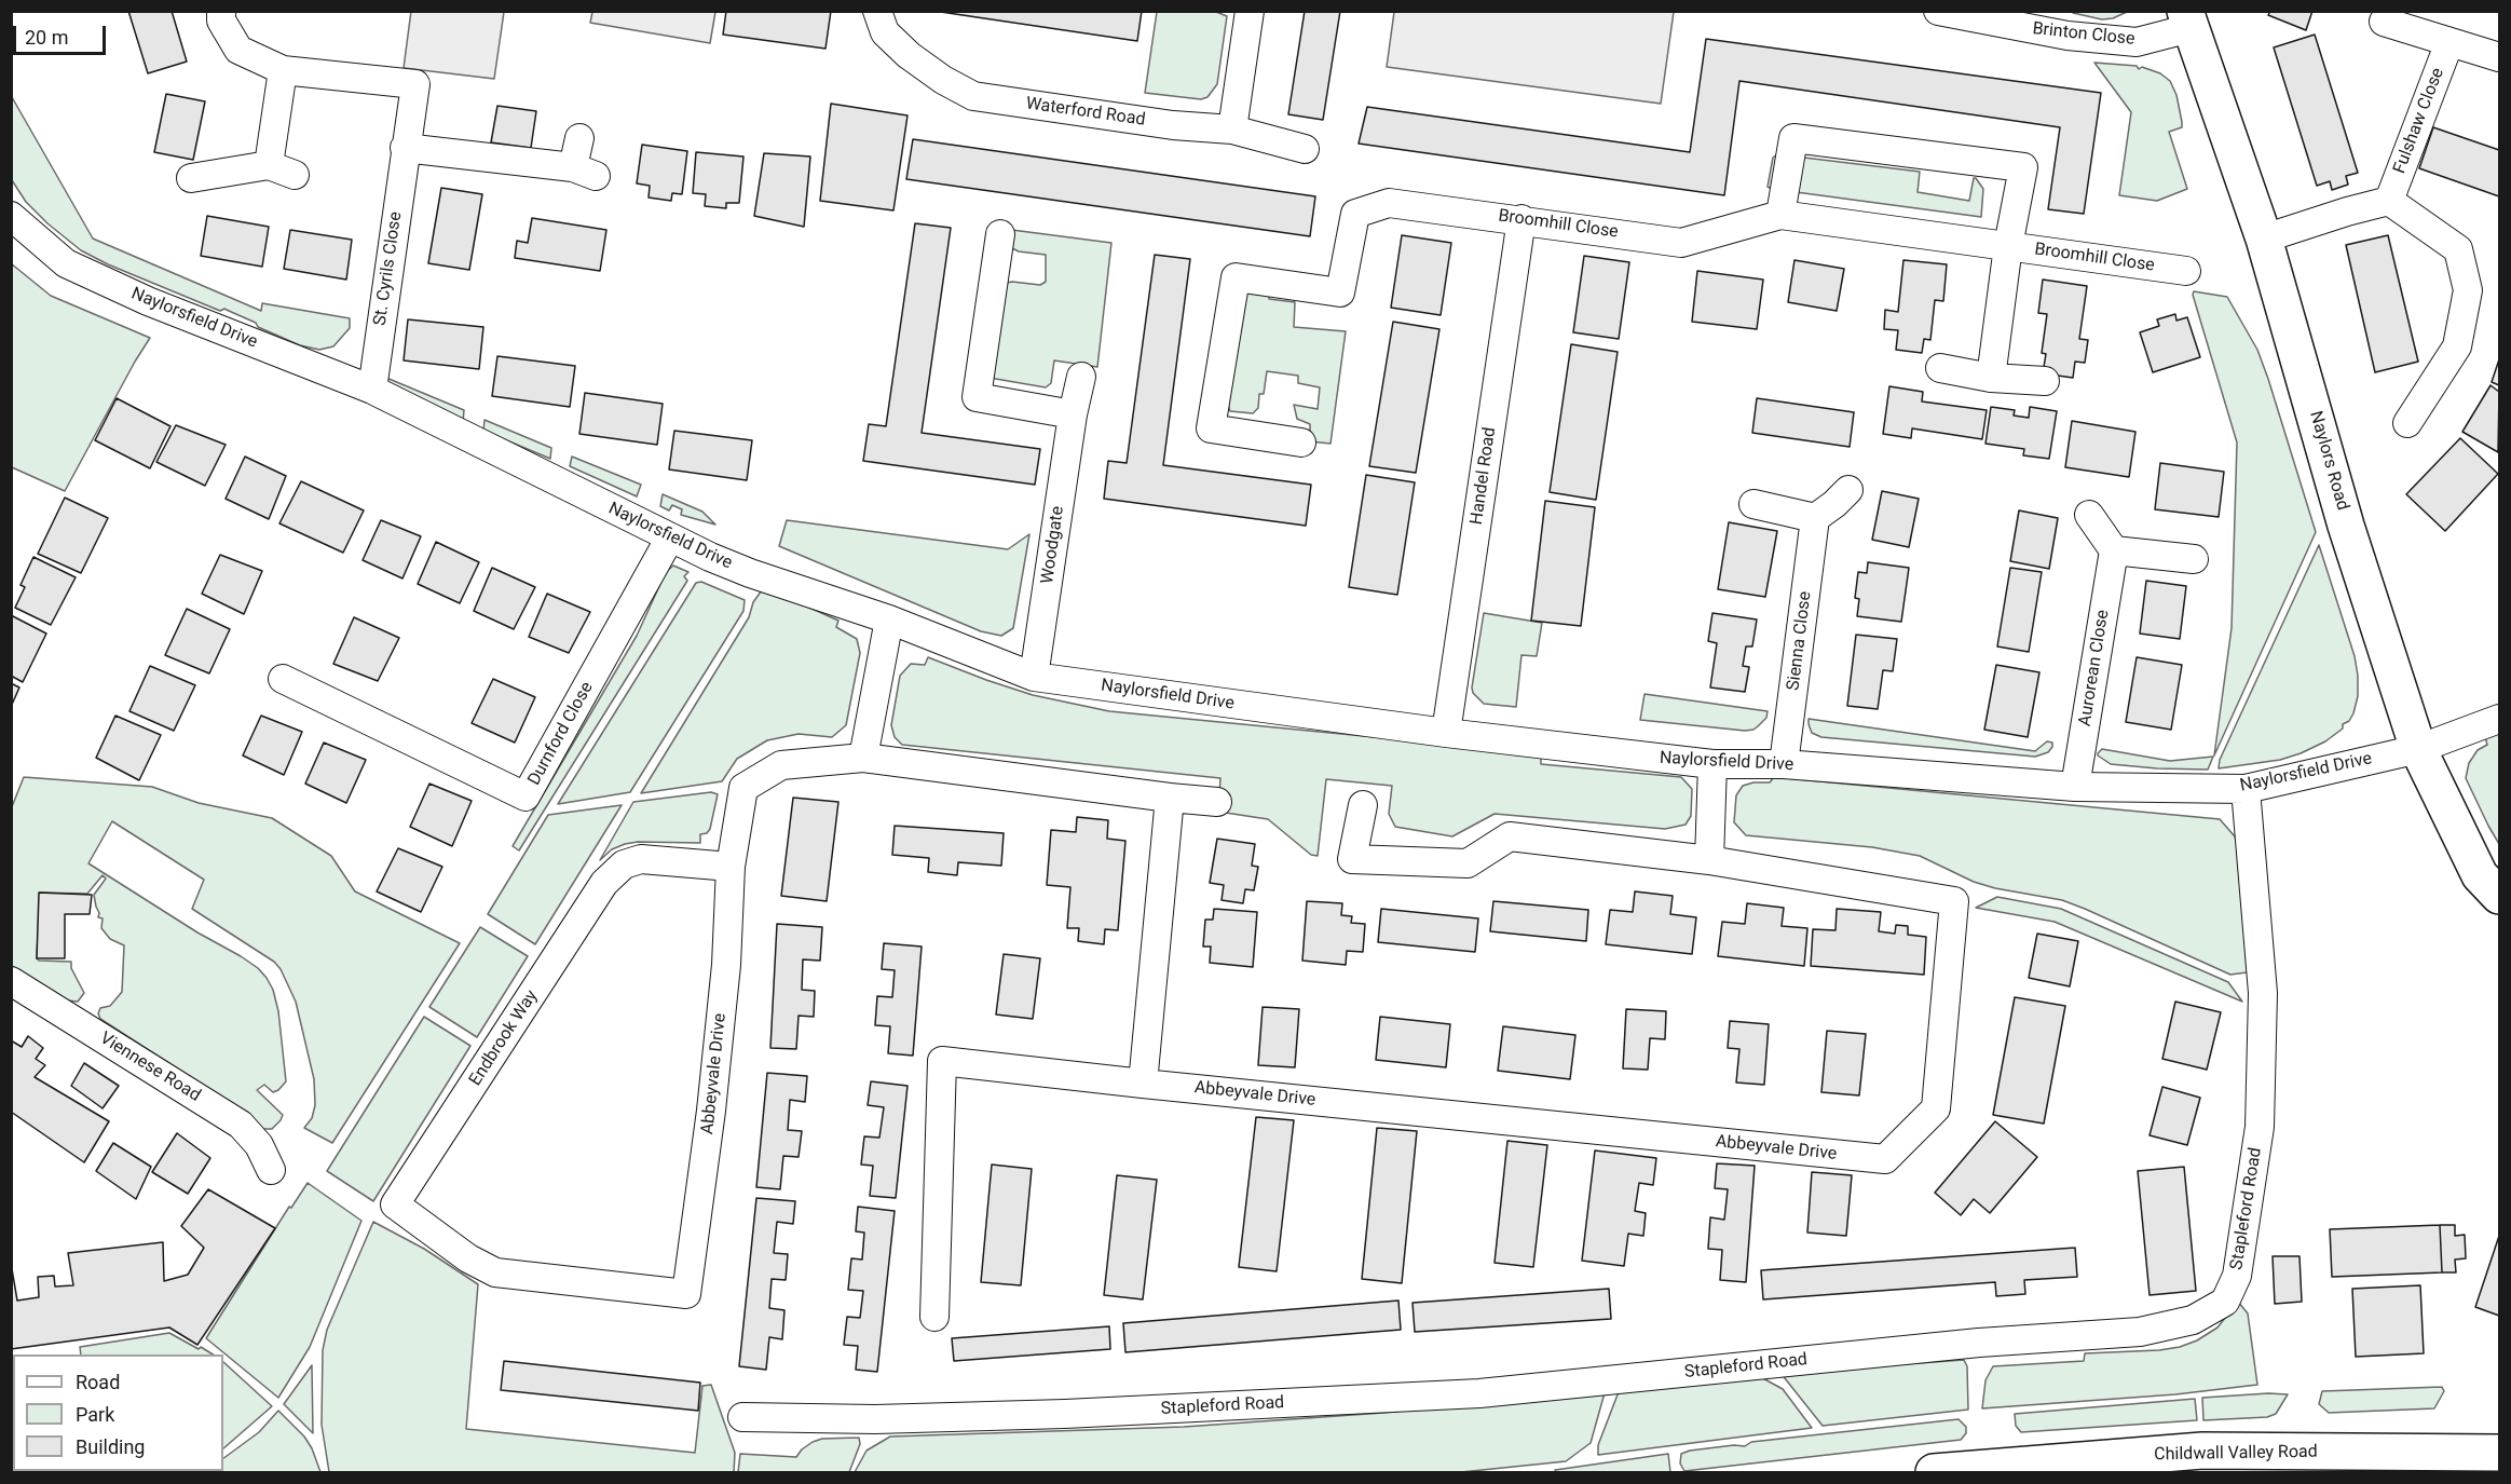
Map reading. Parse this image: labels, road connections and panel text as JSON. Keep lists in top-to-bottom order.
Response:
{
  "streets": {
    "street": [
      "Brinton Close",
      "Waterford Road",
      "Fulshaw Close",
      "Broomhill Close",
      "St. Cyrils Close",
      "Naylorsfield Drive",
      "Naylors Road",
      "Handel Road",
      "Woodgate",
      "Sienna Close",
      "Aurorean Close",
      "Durnford Close",
      "Endbrook Way",
      "Viennese Road",
      "Abbeyvale Drive",
      "Stapleford Road",
      "Childwall Valley Road"
    ]
  },
  "crossings": [
    ["Brinton Close", "Naylors Road"],
    ["Broomhill Close", "Handel Road"],
    ["St. Cyrils Close", "Naylorsfield Drive"],
    ["Naylorsfield Drive", "Naylors Road"],
    ["Naylorsfield Drive", "Handel Road"],
    ["Naylorsfield Drive", "Woodgate"],
    ["Naylorsfield Drive", "Sienna Close"],
    ["Naylorsfield Drive", "Aurorean Close"],
    ["Naylorsfield Drive", "Durnford Close"],
    ["Naylorsfield Drive", "Stapleford Road"],
    ["Endbrook Way", "Abbeyvale Drive"]
  ],
  "legend": ["Road", "Park", "Building"],
  "scale_bar": "20 m"
}
